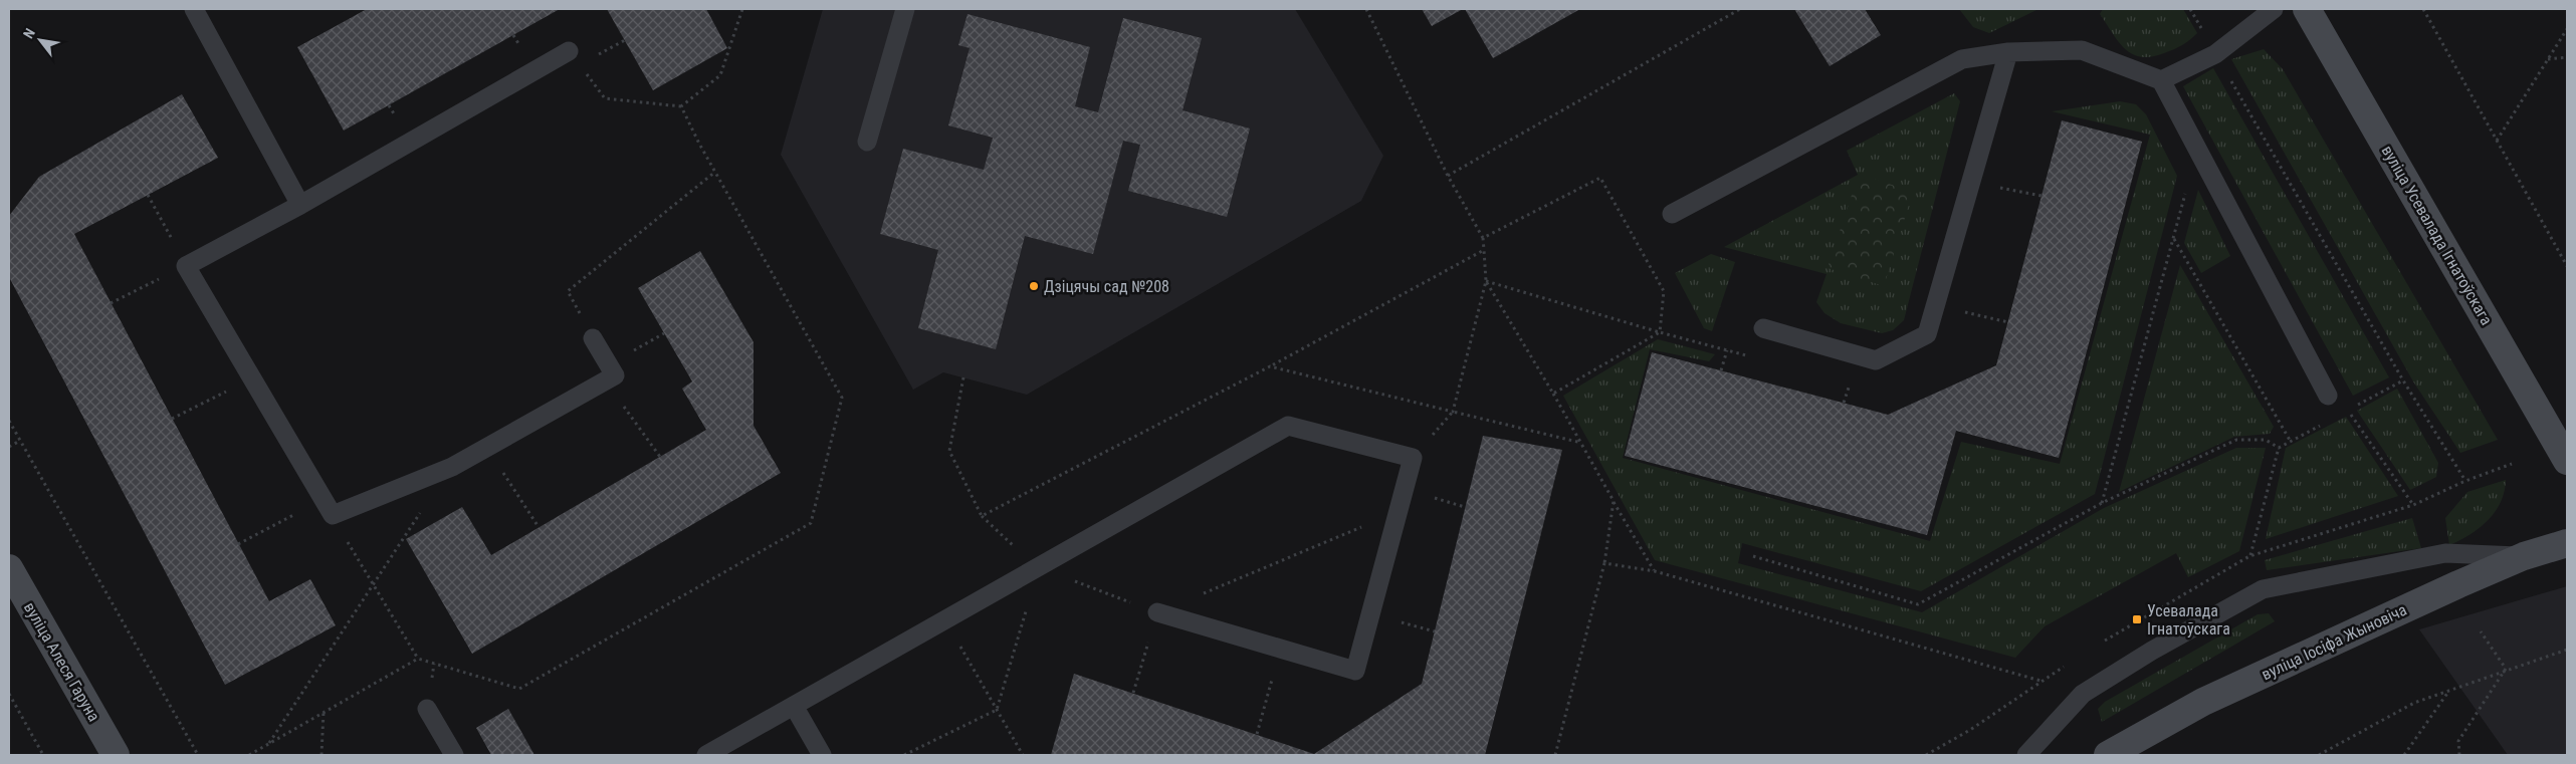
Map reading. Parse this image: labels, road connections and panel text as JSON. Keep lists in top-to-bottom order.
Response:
{
  "streets": {
    "street": ["вуліца Усевалада Ігнатоўскага", "вуліца Іосіфа Жыновіча", "вуліца Алеся Гаруна"]
  },
  "places": {
    "other": ["Дзіцячы сад №208"],
    "transit": ["Усевалада Ігнатоўскага"]
  },
  "north": "top left"
}
